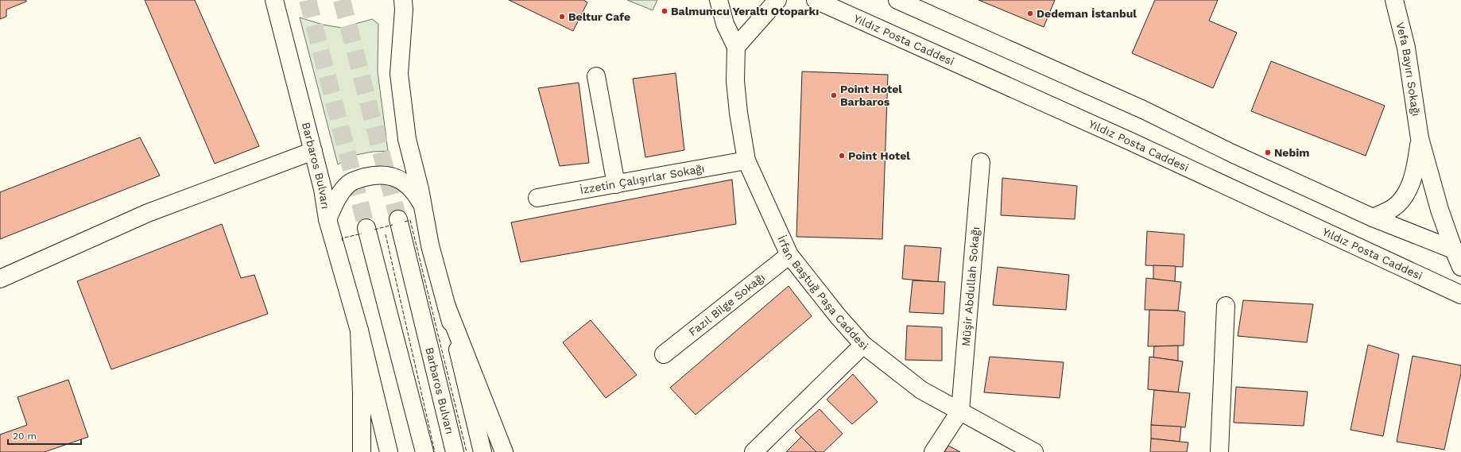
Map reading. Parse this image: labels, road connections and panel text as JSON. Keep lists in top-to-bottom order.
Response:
{
  "streets": {
    "main road": [
      "Yıldız Posta Caddesi",
      "Vefa Bayırı Sokağı",
      "Barbaros Bulvarı",
      "İzzetin Çalışırlar Sokağı",
      "Müşir Abdullah Sokağı",
      "İrfan Baştuğ Paşa Caddesi",
      "Fazıl Bilge Sokağı"
    ]
  },
  "crossings": [
    ["İzzetin Çalışırlar Sokağı", "İrfan Baştuğ Paşa Caddesi"],
    ["Müşir Abdullah Sokağı", "İrfan Baştuğ Paşa Caddesi"],
    ["İrfan Baştuğ Paşa Caddesi", "Fazıl Bilge Sokağı"]
  ],
  "places": [
    "Balmumcu Yeraltı Otoparkı",
    "Dedeman İstanbul",
    "Beltur Cafe",
    "Point Hotel Barbaros",
    "Nebim",
    "Point Hotel"
  ],
  "scale_bar": "20 m"
}
